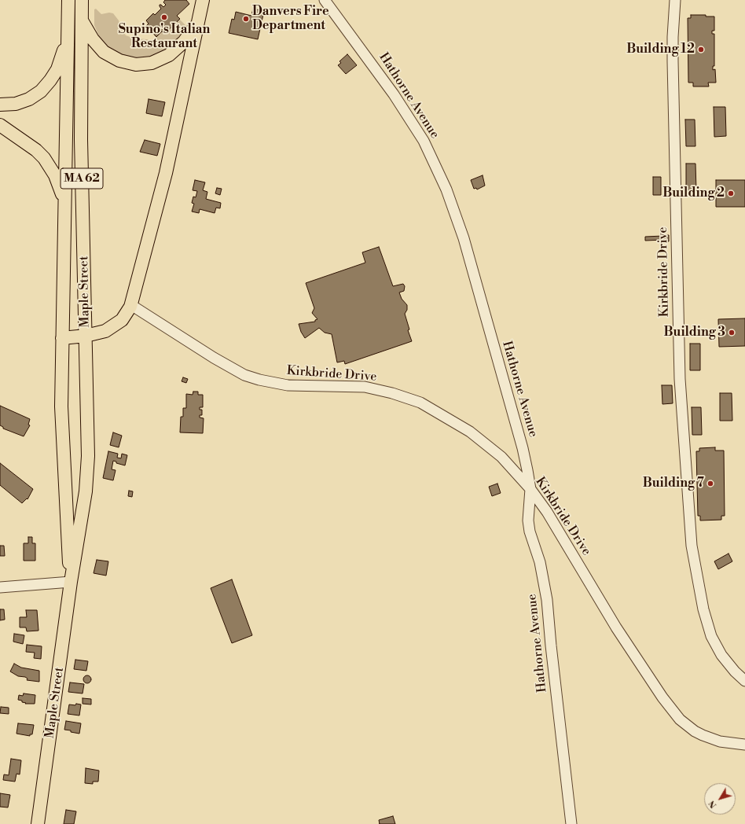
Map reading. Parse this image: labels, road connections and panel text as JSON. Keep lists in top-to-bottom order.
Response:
{
  "streets": {
    "main road": ["MA 62", "Maple Street"],
    "street": ["Hathorne Avenue", "Kirkbride Drive"]
  },
  "crossings": [
    ["Hathorne Avenue", "Kirkbride Drive"]
  ],
  "places": [
    "Supino's Italian Restaurant",
    "Danvers Fire Department",
    "Building 12",
    "Building 2",
    "Building 3",
    "Building 7"
  ],
  "north": "bottom left"
}
